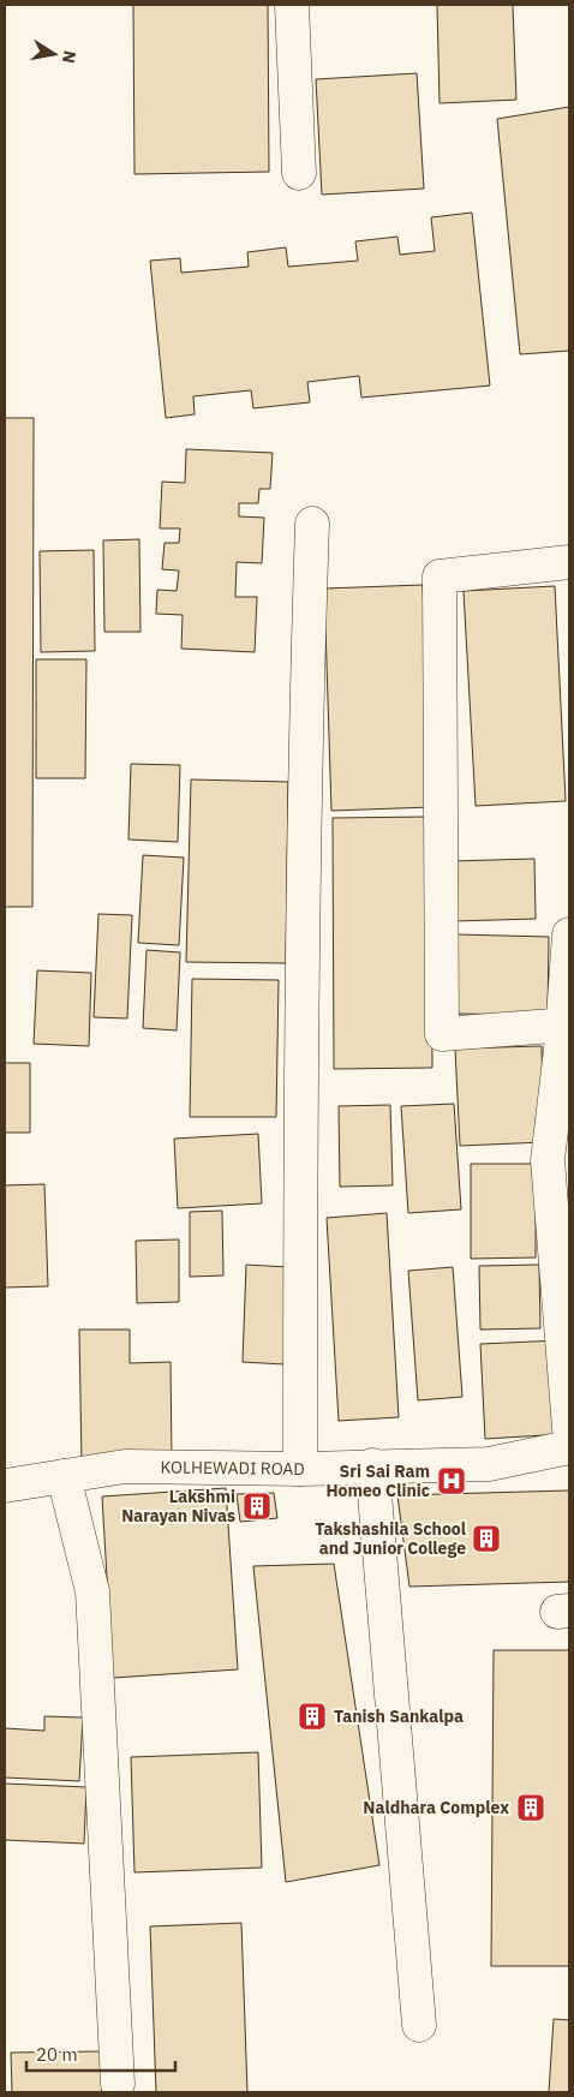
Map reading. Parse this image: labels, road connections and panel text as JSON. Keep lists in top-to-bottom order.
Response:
{
  "streets": {
    "street": ["KOLHEWADI ROAD"]
  },
  "places": {
    "hospital": ["Sri Sai Ram Homeo Clinic"],
    "building": [
      "Lakshmi Narayan Nivas",
      "Takshashila School and Junior College",
      "Tanish Sankalpa",
      "Naldhara Complex"
    ]
  },
  "scale_bar": "20 m",
  "north": "right"
}
